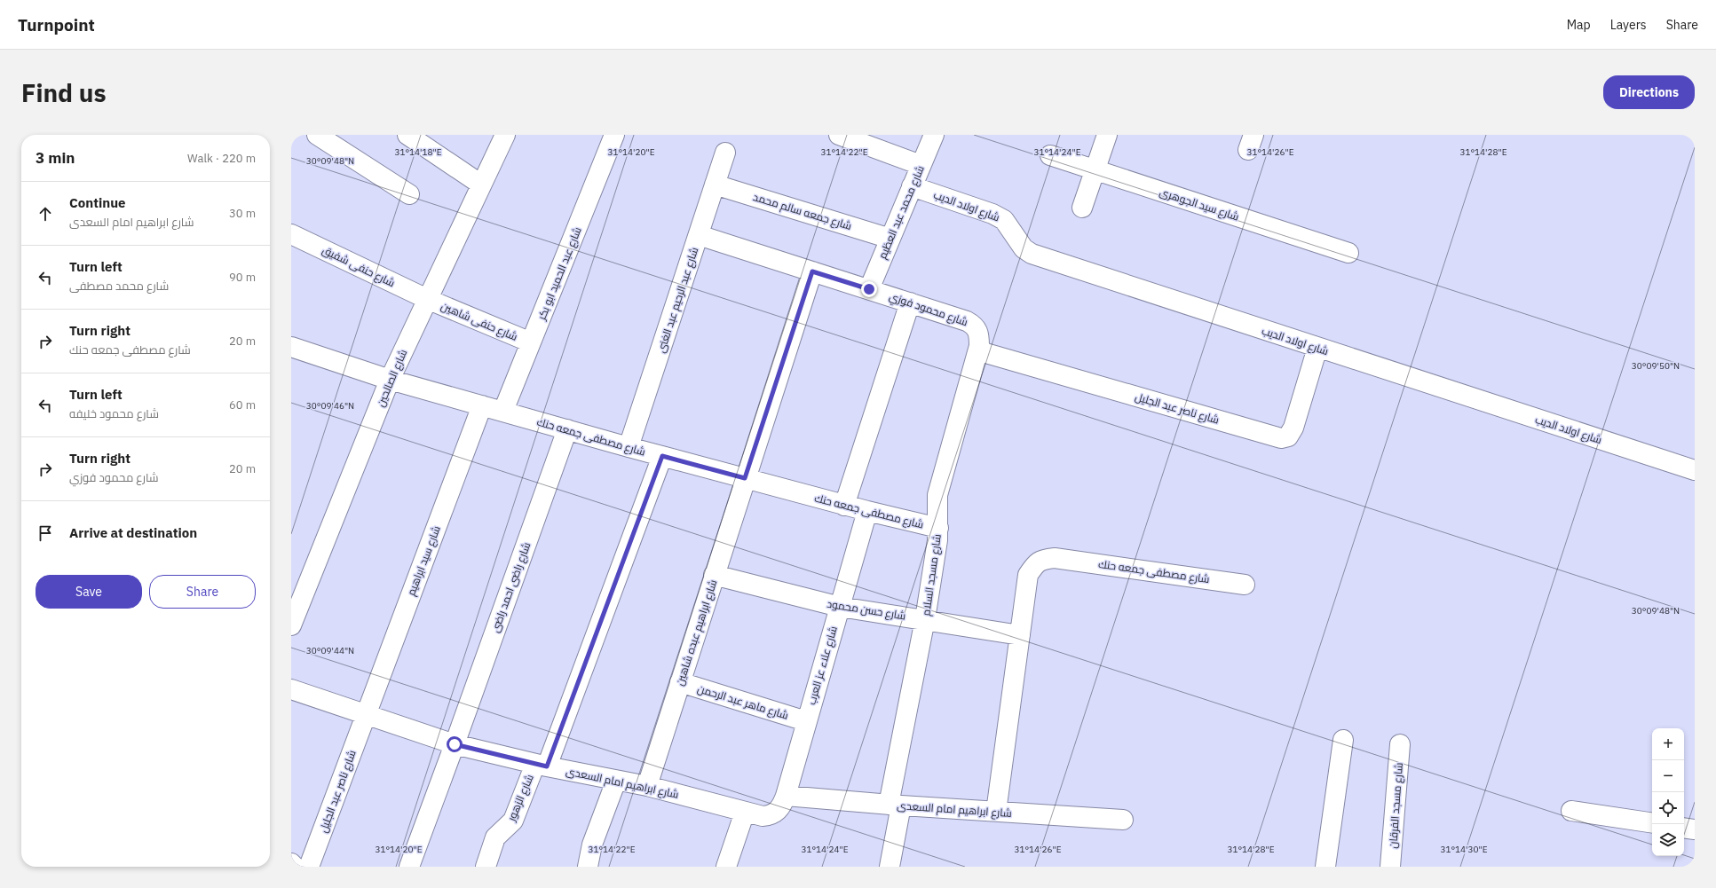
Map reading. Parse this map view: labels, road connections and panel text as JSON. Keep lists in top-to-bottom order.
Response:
{
  "streets": {
    "street": [
      "شارع سيد الجوهرى",
      "شارع اولاد الديب",
      "شارع جمعه سالم محمد",
      "شارع محمد عبد العظيم",
      "شارع حنفى شفيق",
      "شارع عبد الحميد ابو بكر",
      "شارع عبد الرحيم عبد الغنى",
      "شارع محمود فوزي",
      "شارع حنفى شاهين",
      "شارع الصالحين",
      "شارع ناصر عبد الجليل",
      "شارع مصطفى جمعه حنك",
      "شارع سيد ابراهيم",
      "شارع مسجد السلام",
      "شارع راضى احمد راضى",
      "شارع حسن محمود",
      "شارع ابراهيم عبده شاهين",
      "شارع علاء عز العرب",
      "شارع ماهر عبد الرحمن",
      "شارع ابراهيم امام السعدى",
      "شارع الزهور",
      "شارع مسجد الفرقان"
    ]
  },
  "crossings": [
    ["شارع اولاد الديب", "شارع محمد عبد العظيم"],
    ["شارع اولاد الديب", "شارع ناصر عبد الجليل"],
    ["شارع جمعه سالم محمد", "شارع محمد عبد العظيم"],
    ["شارع جمعه سالم محمد", "شارع عبد الرحيم عبد الغنى"],
    ["شارع محمد عبد العظيم", "شارع محمود فوزي"],
    ["شارع حنفى شفيق", "شارع حنفى شاهين"],
    ["شارع حنفى شفيق", "شارع الصالحين"],
    ["شارع عبد الحميد ابو بكر", "شارع حنفى شاهين"],
    ["شارع عبد الحميد ابو بكر", "شارع مصطفى جمعه حنك"],
    ["شارع عبد الرحيم عبد الغنى", "شارع محمود فوزي"],
    ["شارع عبد الرحيم عبد الغنى", "شارع مصطفى جمعه حنك"],
    ["شارع محمود فوزي", "شارع ناصر عبد الجليل"],
    ["شارع محمود فوزي", "شارع مسجد السلام"],
    ["شارع محمود فوزي", "شارع ابراهيم عبده شاهين"],
    ["شارع حنفى شاهين", "شارع الصالحين"],
    ["شارع الصالحين", "شارع مصطفى جمعه حنك"],
    ["شارع ناصر عبد الجليل", "شارع سيد ابراهيم"],
    ["شارع ناصر عبد الجليل", "شارع مسجد السلام"],
    ["شارع ناصر عبد الجليل", "شارع ابراهيم امام السعدى"],
    ["شارع مصطفى جمعه حنك", "شارع سيد ابراهيم"],
    ["شارع مصطفى جمعه حنك", "شارع مسجد السلام"],
    ["شارع مصطفى جمعه حنك", "شارع راضى احمد راضى"],
    ["شارع مصطفى جمعه حنك", "شارع حسن محمود"],
    ["شارع مصطفى جمعه حنك", "شارع ابراهيم عبده شاهين"],
    ["شارع مصطفى جمعه حنك", "شارع علاء عز العرب"],
    ["شارع مصطفى جمعه حنك", "شارع الزهور"],
    ["شارع سيد ابراهيم", "شارع ابراهيم امام السعدى"],
    ["شارع مسجد السلام", "شارع حسن محمود"],
    ["شارع مسجد السلام", "شارع ابراهيم امام السعدى"],
    ["شارع راضى احمد راضى", "شارع ابراهيم امام السعدى"],
    ["شارع حسن محمود", "شارع ابراهيم عبده شاهين"],
    ["شارع حسن محمود", "شارع علاء عز العرب"],
    ["شارع ابراهيم عبده شاهين", "شارع ماهر عبد الرحمن"],
    ["شارع ابراهيم عبده شاهين", "شارع ابراهيم امام السعدى"],
    ["شارع علاء عز العرب", "شارع ماهر عبد الرحمن"],
    ["شارع علاء عز العرب", "شارع ابراهيم امام السعدى"],
    ["شارع ابراهيم امام السعدى", "شارع الزهور"]
  ],
  "page": {
    "header": "Turnpoint",
    "nav": ["Map", "Layers", "Share"],
    "buttons": [
      "Directions",
      ["Save", "Share"]
    ],
    "title": "Find us",
    "heading": ["3 min", "Walk · 220 m"],
    "list": [
      ["Continue", "شارع ابراهيم امام السعدى", "30 m"],
      ["Turn left", "شارع محمد مصطفى", "90 m"],
      ["Turn right", "شارع مصطفى جمعه حنك", "20 m"],
      ["Turn left", "شارع محمود خليفه", "60 m"],
      ["Turn right", "شارع محمود فوزي", "20 m"],
      "Arrive at destination"
    ],
    "map_buttons": ["+", "−"]
  },
  "coordinates": [
    "31°14'18\"E",
    "31°14'20\"E",
    "31°14'22\"E",
    "31°14'24\"E",
    "31°14'26\"E",
    "31°14'28\"E",
    "30°09'48\"N",
    "30°09'50\"N",
    "30°09'46\"N",
    "30°09'44\"N",
    "31°14'30\"E"
  ]
}
